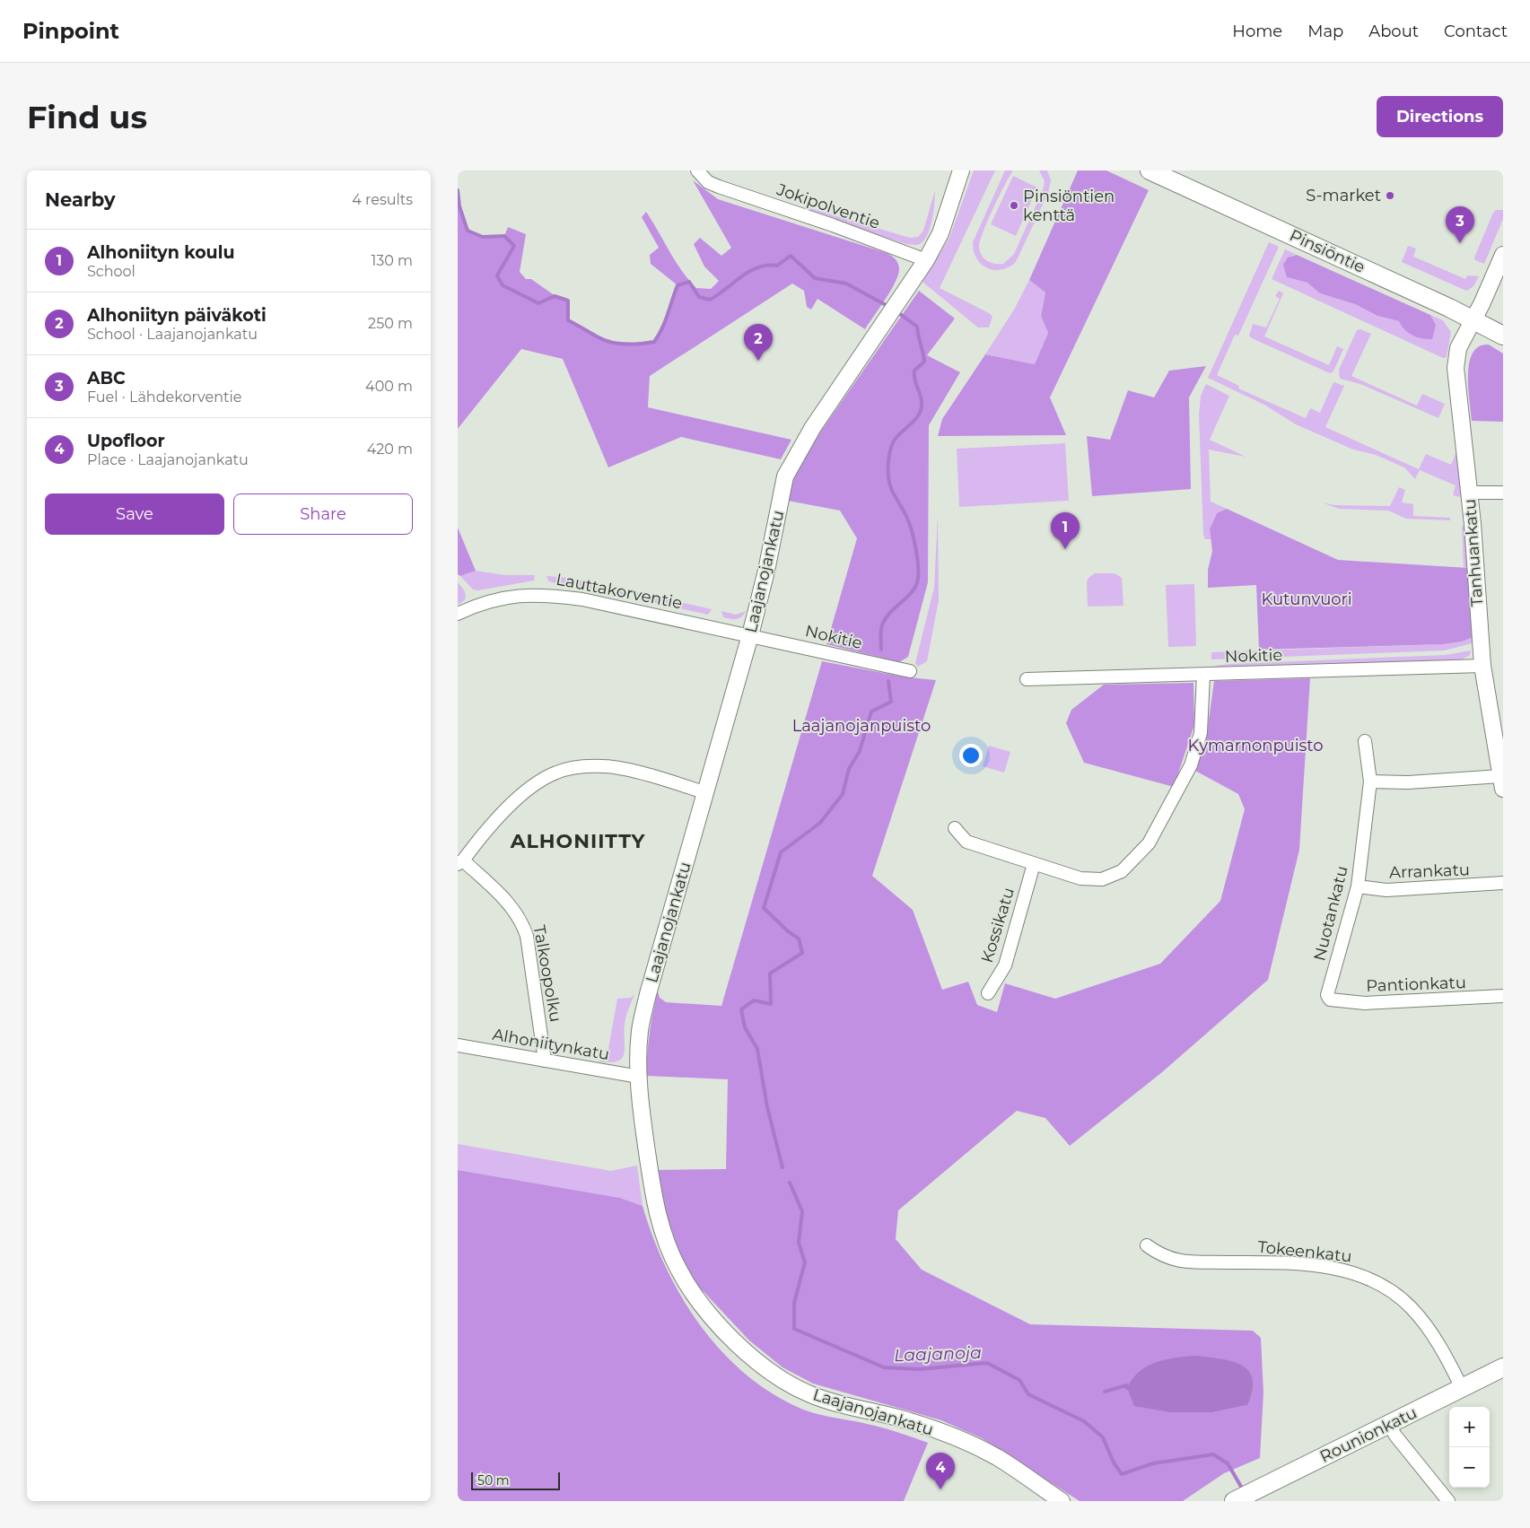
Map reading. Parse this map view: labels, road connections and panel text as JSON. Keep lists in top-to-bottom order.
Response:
{
  "streets": {
    "main road": ["Pinsiöntie", "Rounionkatu"],
    "street": [
      "Jokipolventie",
      "Tanhuankatu",
      "Laajanojankatu",
      "Lauttakorventie",
      "Nokitie",
      "Arrankatu",
      "Nuotankatu",
      "Kossikatu",
      "Talkoopolku",
      "Pantionkatu",
      "Alhoniitynkatu",
      "Tokeenkatu"
    ]
  },
  "crossings": [
    ["Jokipolventie", "Laajanojankatu"],
    ["Pinsiöntie", "Tanhuankatu"],
    ["Tanhuankatu", "Nokitie"],
    ["Laajanojankatu", "Lauttakorventie"],
    ["Laajanojankatu", "Nokitie"],
    ["Laajanojankatu", "Alhoniitynkatu"],
    ["Lauttakorventie", "Nokitie"],
    ["Arrankatu", "Nuotankatu"],
    ["Nuotankatu", "Pantionkatu"],
    ["Talkoopolku", "Alhoniitynkatu"],
    ["Tokeenkatu", "Rounionkatu"]
  ],
  "districts": ["ALHONIITTY"],
  "water": ["Laajanoja"],
  "parks": ["Kutunvuori", "Laajanojanpuisto", "Kymarnonpuisto"],
  "places": ["S-market", "Pinsiöntien kenttä"],
  "scale_bar": "50 m",
  "page": {
    "header": "Pinpoint",
    "nav": [
      "Home",
      "Map",
      "About",
      "Contact"
    ],
    "buttons": [
      "Directions",
      ["Save", "Share"]
    ],
    "title": "Find us",
    "heading": ["Nearby", "4 results"],
    "pins": [
      "3",
      "2",
      "1",
      "4"
    ],
    "list": [
      {
        "mark": "1",
        "name": "Alhoniityn koulu",
        "note": "School",
        "value": "130 m"
      },
      {
        "mark": "2",
        "name": "Alhoniityn päiväkoti",
        "note": "School · Laajanojankatu",
        "value": "250 m"
      },
      {
        "mark": "3",
        "name": "ABC",
        "note": "Fuel · Lähdekorventie",
        "value": "400 m"
      },
      {
        "mark": "4",
        "name": "Upofloor",
        "note": "Place · Laajanojankatu",
        "value": "420 m"
      }
    ],
    "map_buttons": ["+", "−"],
    "scale": "50 m"
  }
}
